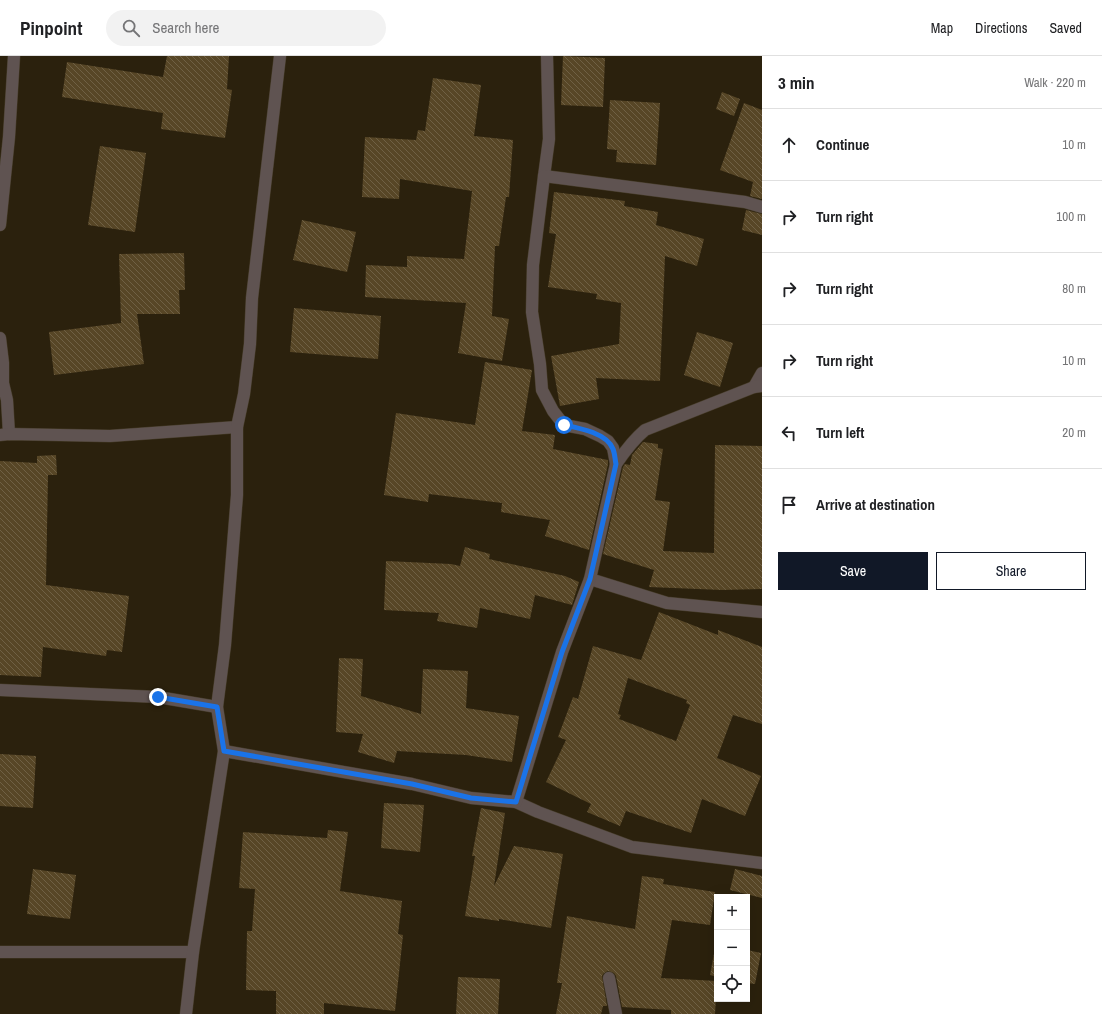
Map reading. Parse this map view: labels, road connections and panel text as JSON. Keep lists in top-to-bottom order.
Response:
{
  "page": {
    "header": "Pinpoint",
    "search": "Search here",
    "nav": ["Map", "Directions", "Saved"],
    "heading": ["3 min", "Walk · 220 m"],
    "list": [
      ["Continue", "10 m"],
      ["Turn right", "100 m"],
      ["Turn right", "80 m"],
      ["Turn right", "10 m"],
      ["Turn left", "20 m"],
      "Arrive at destination"
    ],
    "buttons": ["Save", "Share"],
    "map_buttons": ["+", "−"]
  }
}
